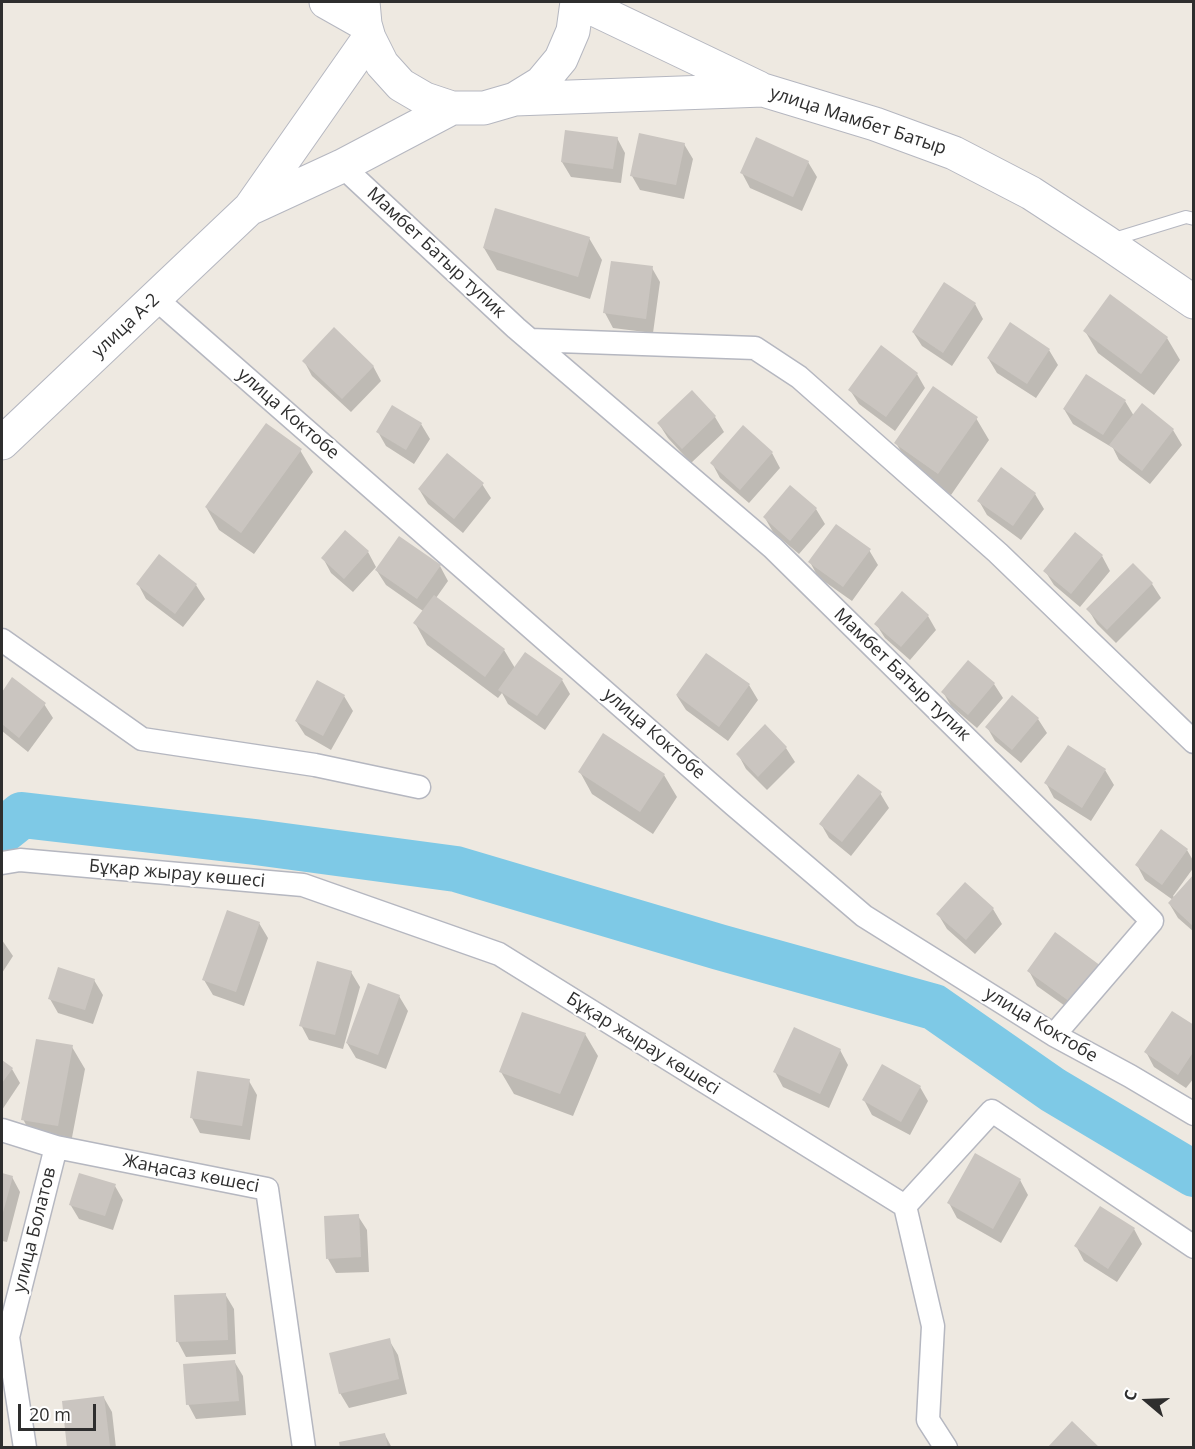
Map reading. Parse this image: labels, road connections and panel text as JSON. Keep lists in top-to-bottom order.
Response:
{
  "streets": {
    "main road": ["улица Мамбет Батыр", "улица А-2"],
    "street": [
      "Мамбет Батыр тупик",
      "улица Коктобе",
      "Бұқар жырау көшесі",
      "Жаңасаз көшесі",
      "улица Болатов"
    ]
  },
  "crossings": [
    ["Мамбет Батыр тупик", "улица А-2"],
    ["Мамбет Батыр тупик", "улица Коктобе"],
    ["улица А-2", "улица Коктобе"],
    ["Жаңасаз көшесі", "улица Болатов"]
  ],
  "scale_bar": "20 m",
  "north": "left"
}
